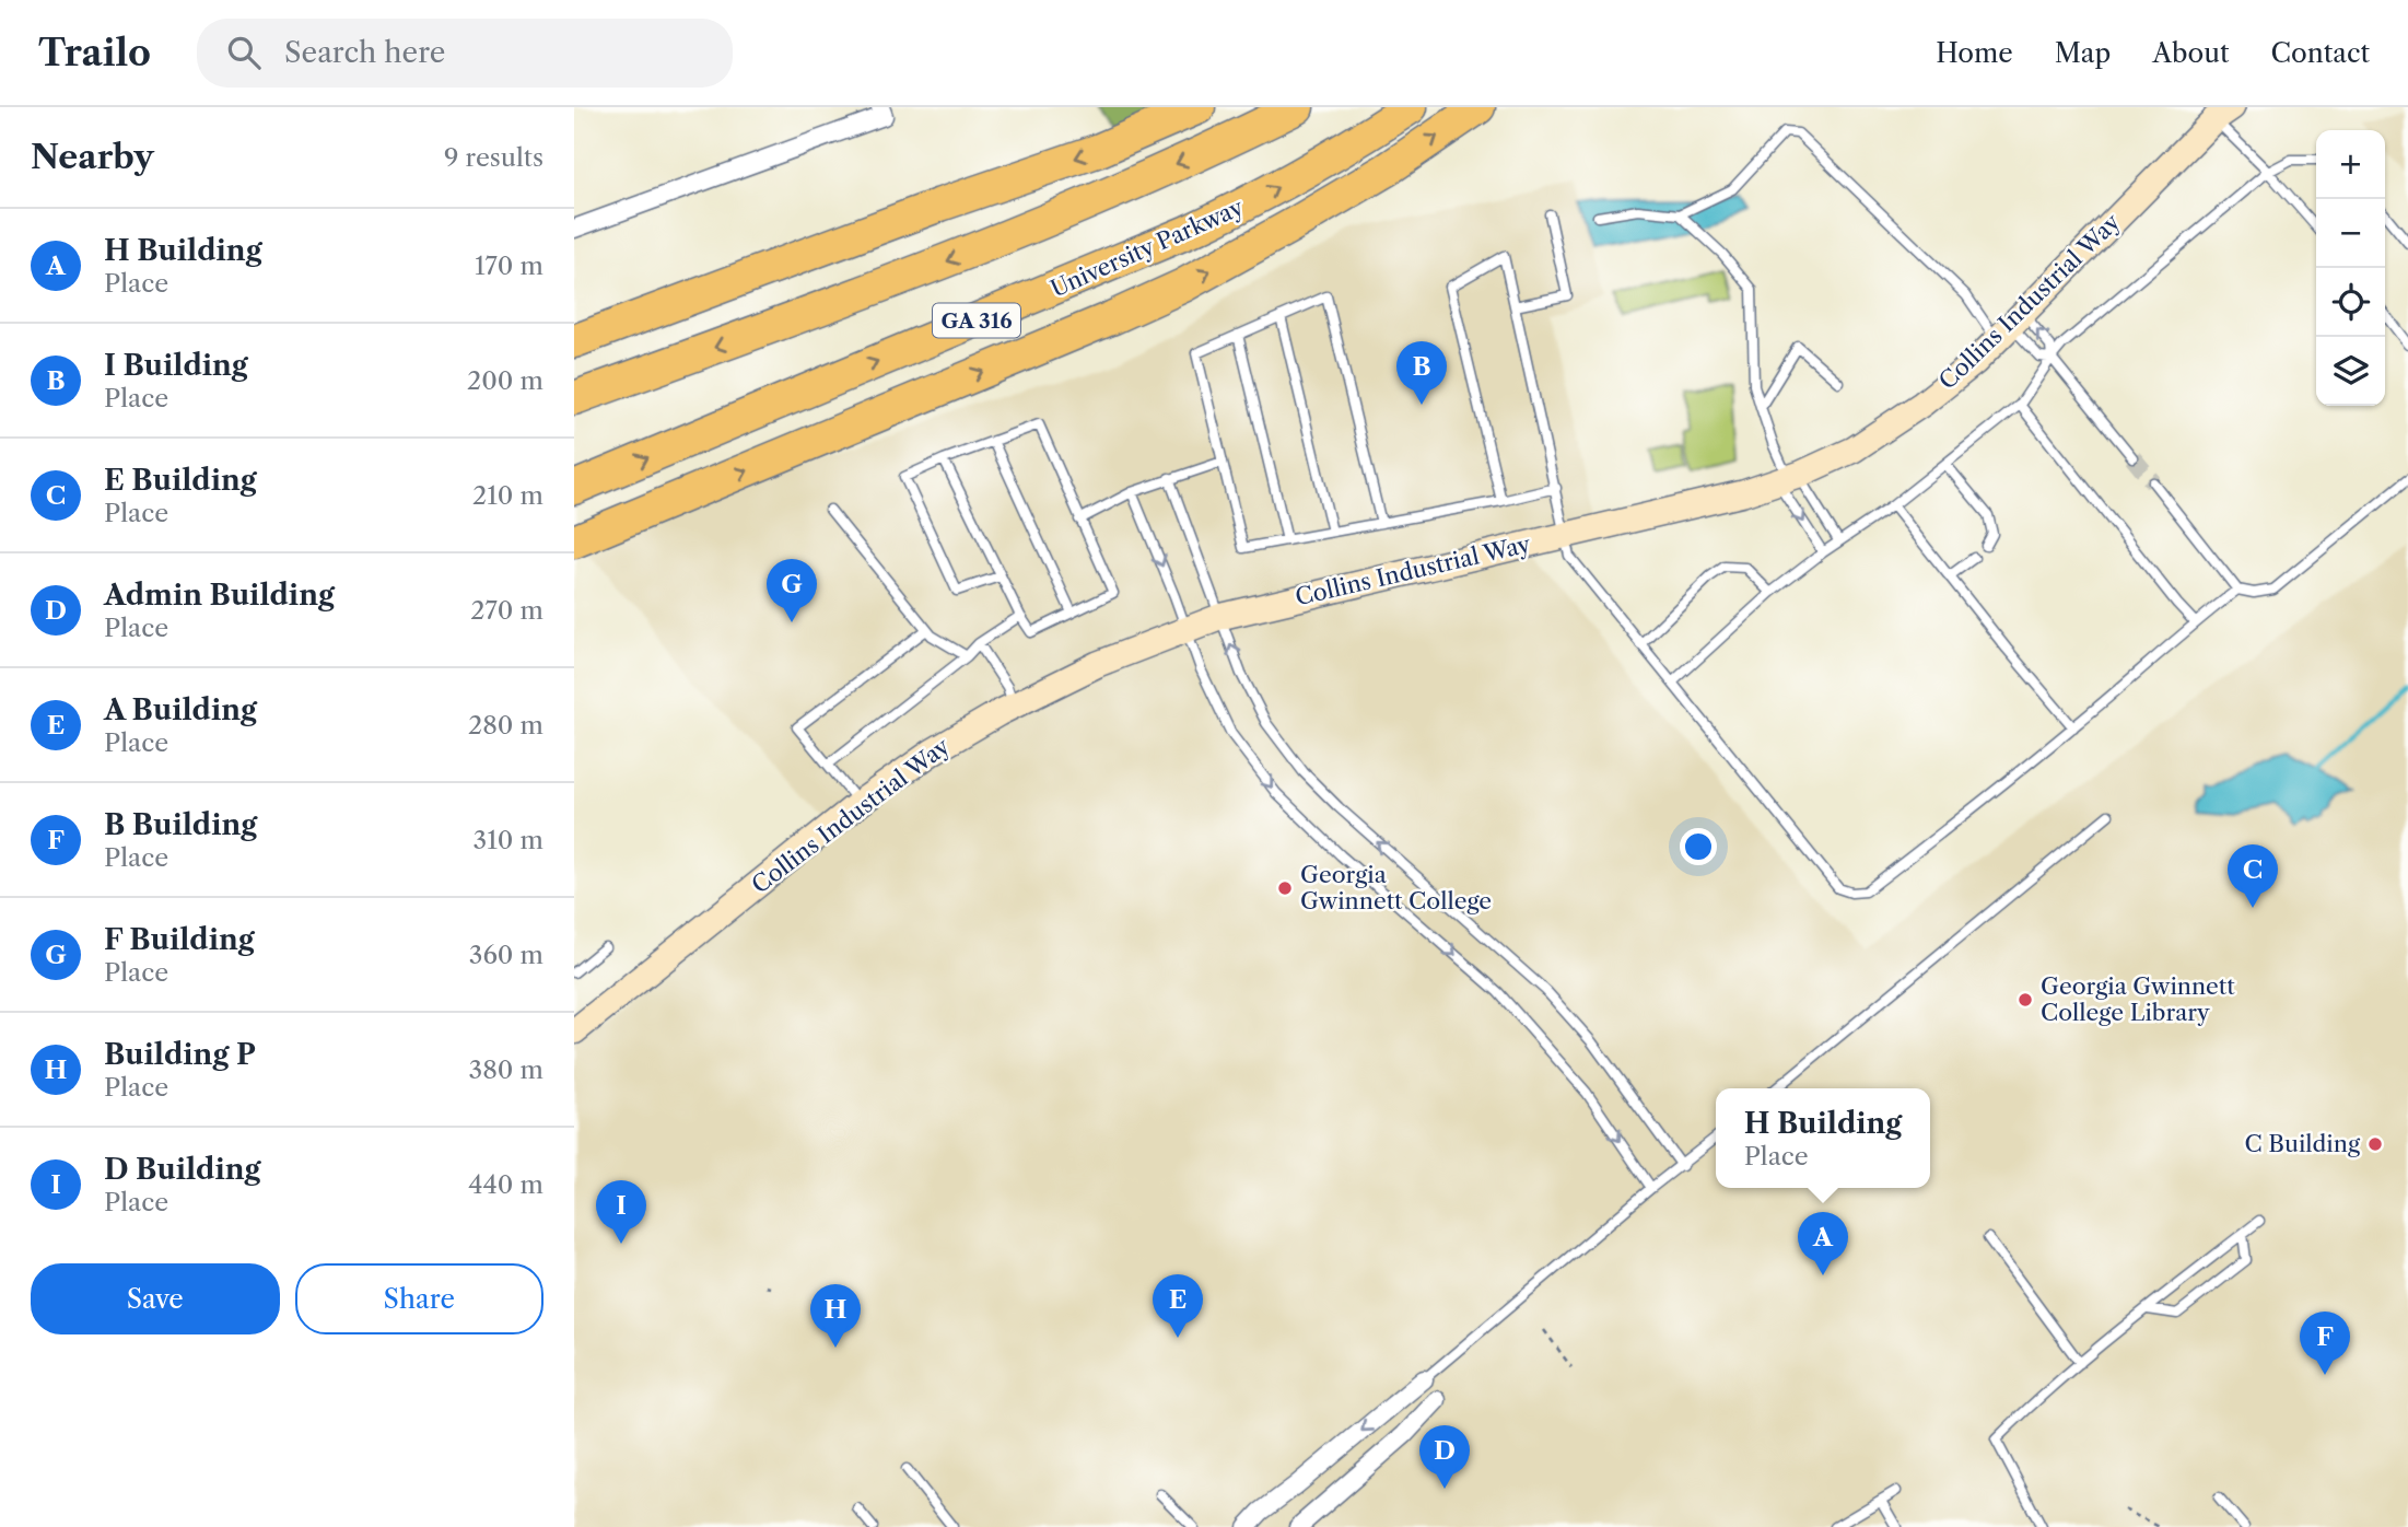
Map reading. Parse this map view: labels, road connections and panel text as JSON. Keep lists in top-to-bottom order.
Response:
{
  "streets": {
    "highway": ["University Parkway", "GA 316"],
    "street": ["Collins Industrial Way"]
  },
  "places": ["Georgia Gwinnett College", "Georgia Gwinnett College Library", "C Building"],
  "page": {
    "header": "Trailo",
    "search": "Search here",
    "nav": [
      "Home",
      "Map",
      "About",
      "Contact"
    ],
    "heading": ["Nearby", "9 results"],
    "map_buttons": ["+", "−"],
    "list": [
      {
        "mark": "A",
        "name": "H Building",
        "note": "Place",
        "value": "170 m"
      },
      {
        "mark": "B",
        "name": "I Building",
        "note": "Place",
        "value": "200 m"
      },
      {
        "mark": "C",
        "name": "E Building",
        "note": "Place",
        "value": "210 m"
      },
      {
        "mark": "D",
        "name": "Admin Building",
        "note": "Place",
        "value": "270 m"
      },
      {
        "mark": "E",
        "name": "A Building",
        "note": "Place",
        "value": "280 m"
      },
      {
        "mark": "F",
        "name": "B Building",
        "note": "Place",
        "value": "310 m"
      },
      {
        "mark": "G",
        "name": "F Building",
        "note": "Place",
        "value": "360 m"
      },
      {
        "mark": "H",
        "name": "Building P",
        "note": "Place",
        "value": "380 m"
      },
      {
        "mark": "I",
        "name": "D Building",
        "note": "Place",
        "value": "440 m"
      }
    ],
    "pins": [
      "B",
      "G",
      "C",
      "I",
      "A",
      "E",
      "H",
      "F",
      "D"
    ],
    "popup": ["H Building", "Place"],
    "buttons": ["Save", "Share"]
  }
}
